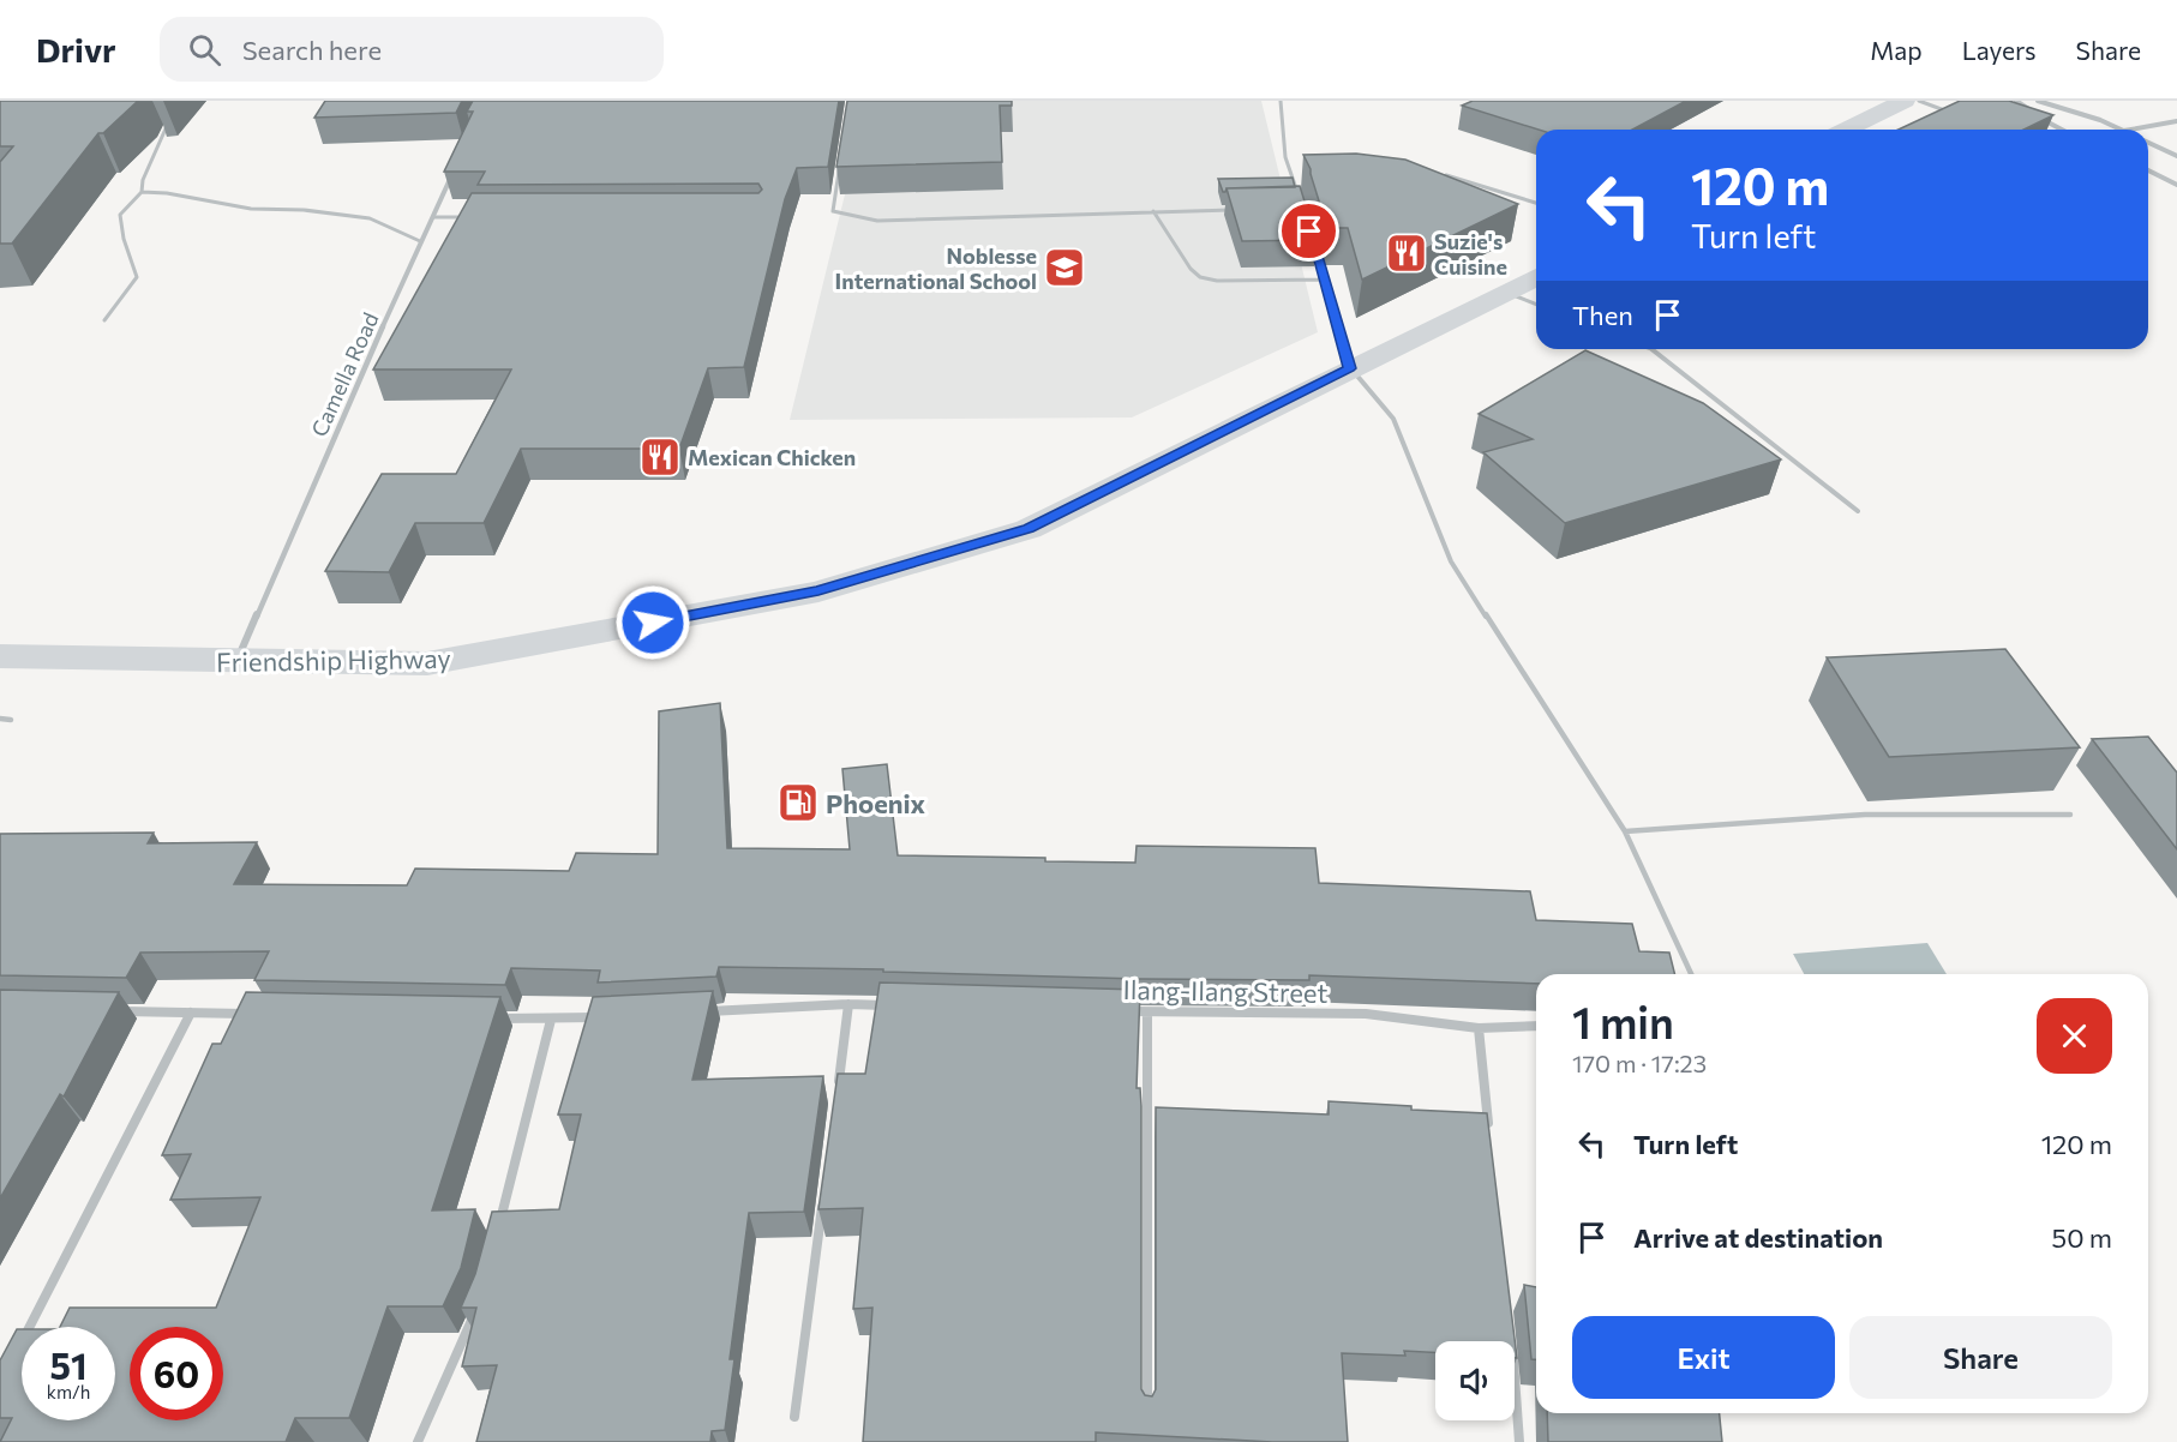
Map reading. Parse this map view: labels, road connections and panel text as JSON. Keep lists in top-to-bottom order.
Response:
{
  "streets": {
    "main road": ["Friendship Highway"],
    "street": ["Camella Road", "Ilang-Ilang Street"]
  },
  "crossings": [
    ["Camella Road", "Friendship Highway"]
  ],
  "places": {
    "restaurant": ["Suzie's Cuisine", "Mexican Chicken"],
    "school or university": ["Noblesse International School"],
    "fuel station": ["Phoenix"]
  },
  "page": {
    "header": "Drivr",
    "search": "Search here",
    "nav": ["Map", "Layers", "Share"],
    "turn": ["120 m", "Turn left"],
    "then": "Then",
    "heading": ["1 min", "170 m · 17:23"],
    "list": [
      {
        "name": "Turn left",
        "value": "120 m"
      },
      {
        "name": "Arrive at destination",
        "value": "50 m"
      }
    ],
    "buttons": ["Exit", "Share"],
    "speed": "51 km/h",
    "limit": "60"
  }
}
